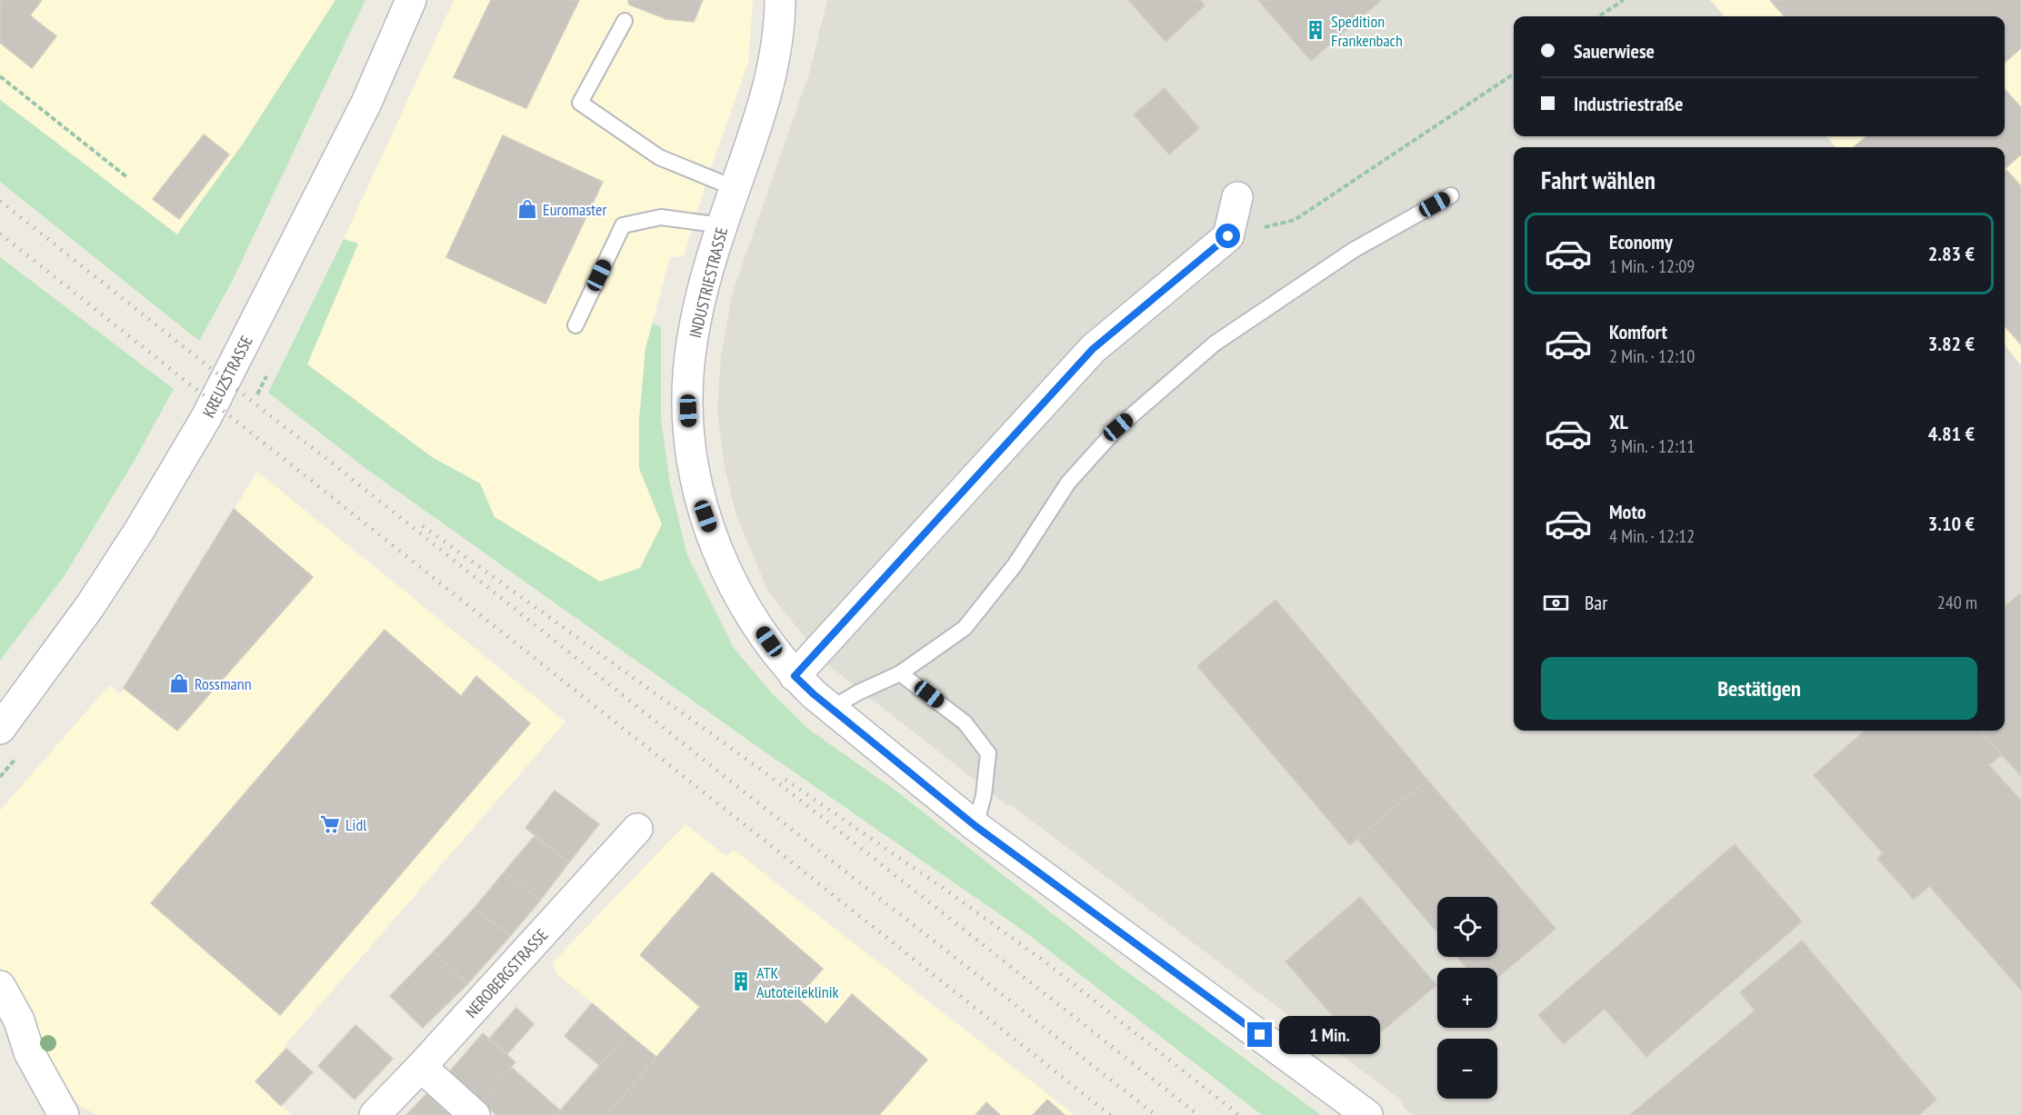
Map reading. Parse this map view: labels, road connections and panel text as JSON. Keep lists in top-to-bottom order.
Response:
{
  "streets": {
    "street": ["INDUSTRIESTRASSE", "KREUZSTRASSE", "NEROBERGSTRASSE"]
  },
  "places": {
    "building": ["Spedition Frankenbach", "ATK Autoteileklinik"],
    "shop": ["Euromaster", "Rossmann"],
    "supermarket": ["Lidl"]
  },
  "page": {
    "banner": ["Sauerwiese", "Industriestraße"],
    "heading": "Fahrt wählen",
    "list": [
      {
        "name": "Economy",
        "note": "1 Min. · 12:09",
        "value": "2.83 €"
      },
      {
        "name": "Komfort",
        "note": "2 Min. · 12:10",
        "value": "3.82 €"
      },
      {
        "name": "XL",
        "note": "3 Min. · 12:11",
        "value": "4.81 €"
      },
      {
        "name": "Moto",
        "note": "4 Min. · 12:12",
        "value": "3.10 €"
      }
    ],
    "pay": ["Bar", "240 m"],
    "buttons": "Bestätigen",
    "map_buttons": ["+", "−"],
    "bubble": "1 Min."
  }
}
